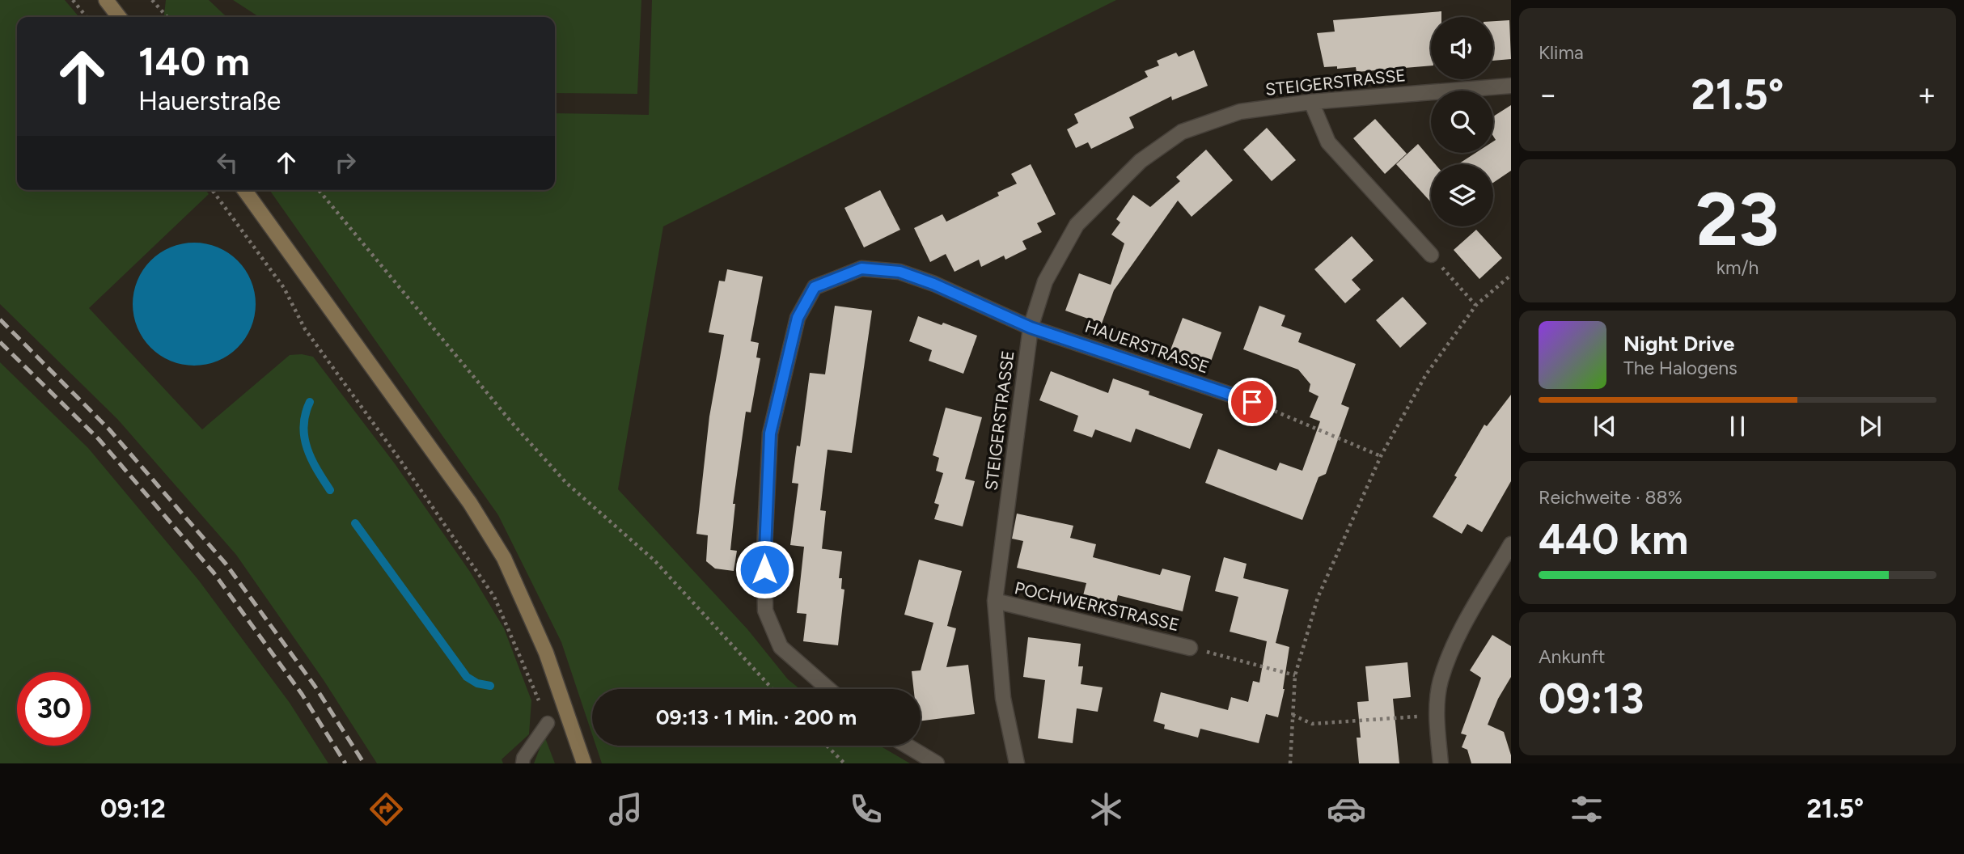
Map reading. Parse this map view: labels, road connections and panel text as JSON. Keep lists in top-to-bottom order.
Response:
{
  "streets": {
    "street": ["STEIGERSTRASSE", "HAUERSTRASSE", "POCHWERKSTRASSE"]
  },
  "crossings": [
    ["STEIGERSTRASSE", "HAUERSTRASSE"],
    ["STEIGERSTRASSE", "POCHWERKSTRASSE"]
  ],
  "page": {
    "tile": [
      "Klima",
      ["23", "km/h"],
      ["Reichweite · 88%", "440 km"],
      ["Ankunft", "09:13"]
    ],
    "turn": ["140 m", "Hauerstraße"],
    "heat": ["−", "21.5°", "+"],
    "song": ["Night Drive", "The Halogens"],
    "limit": "30",
    "trip": "09:13 · 1 Min. · 200 m",
    "tabs": ["09:12", "21.5°"]
  }
}
